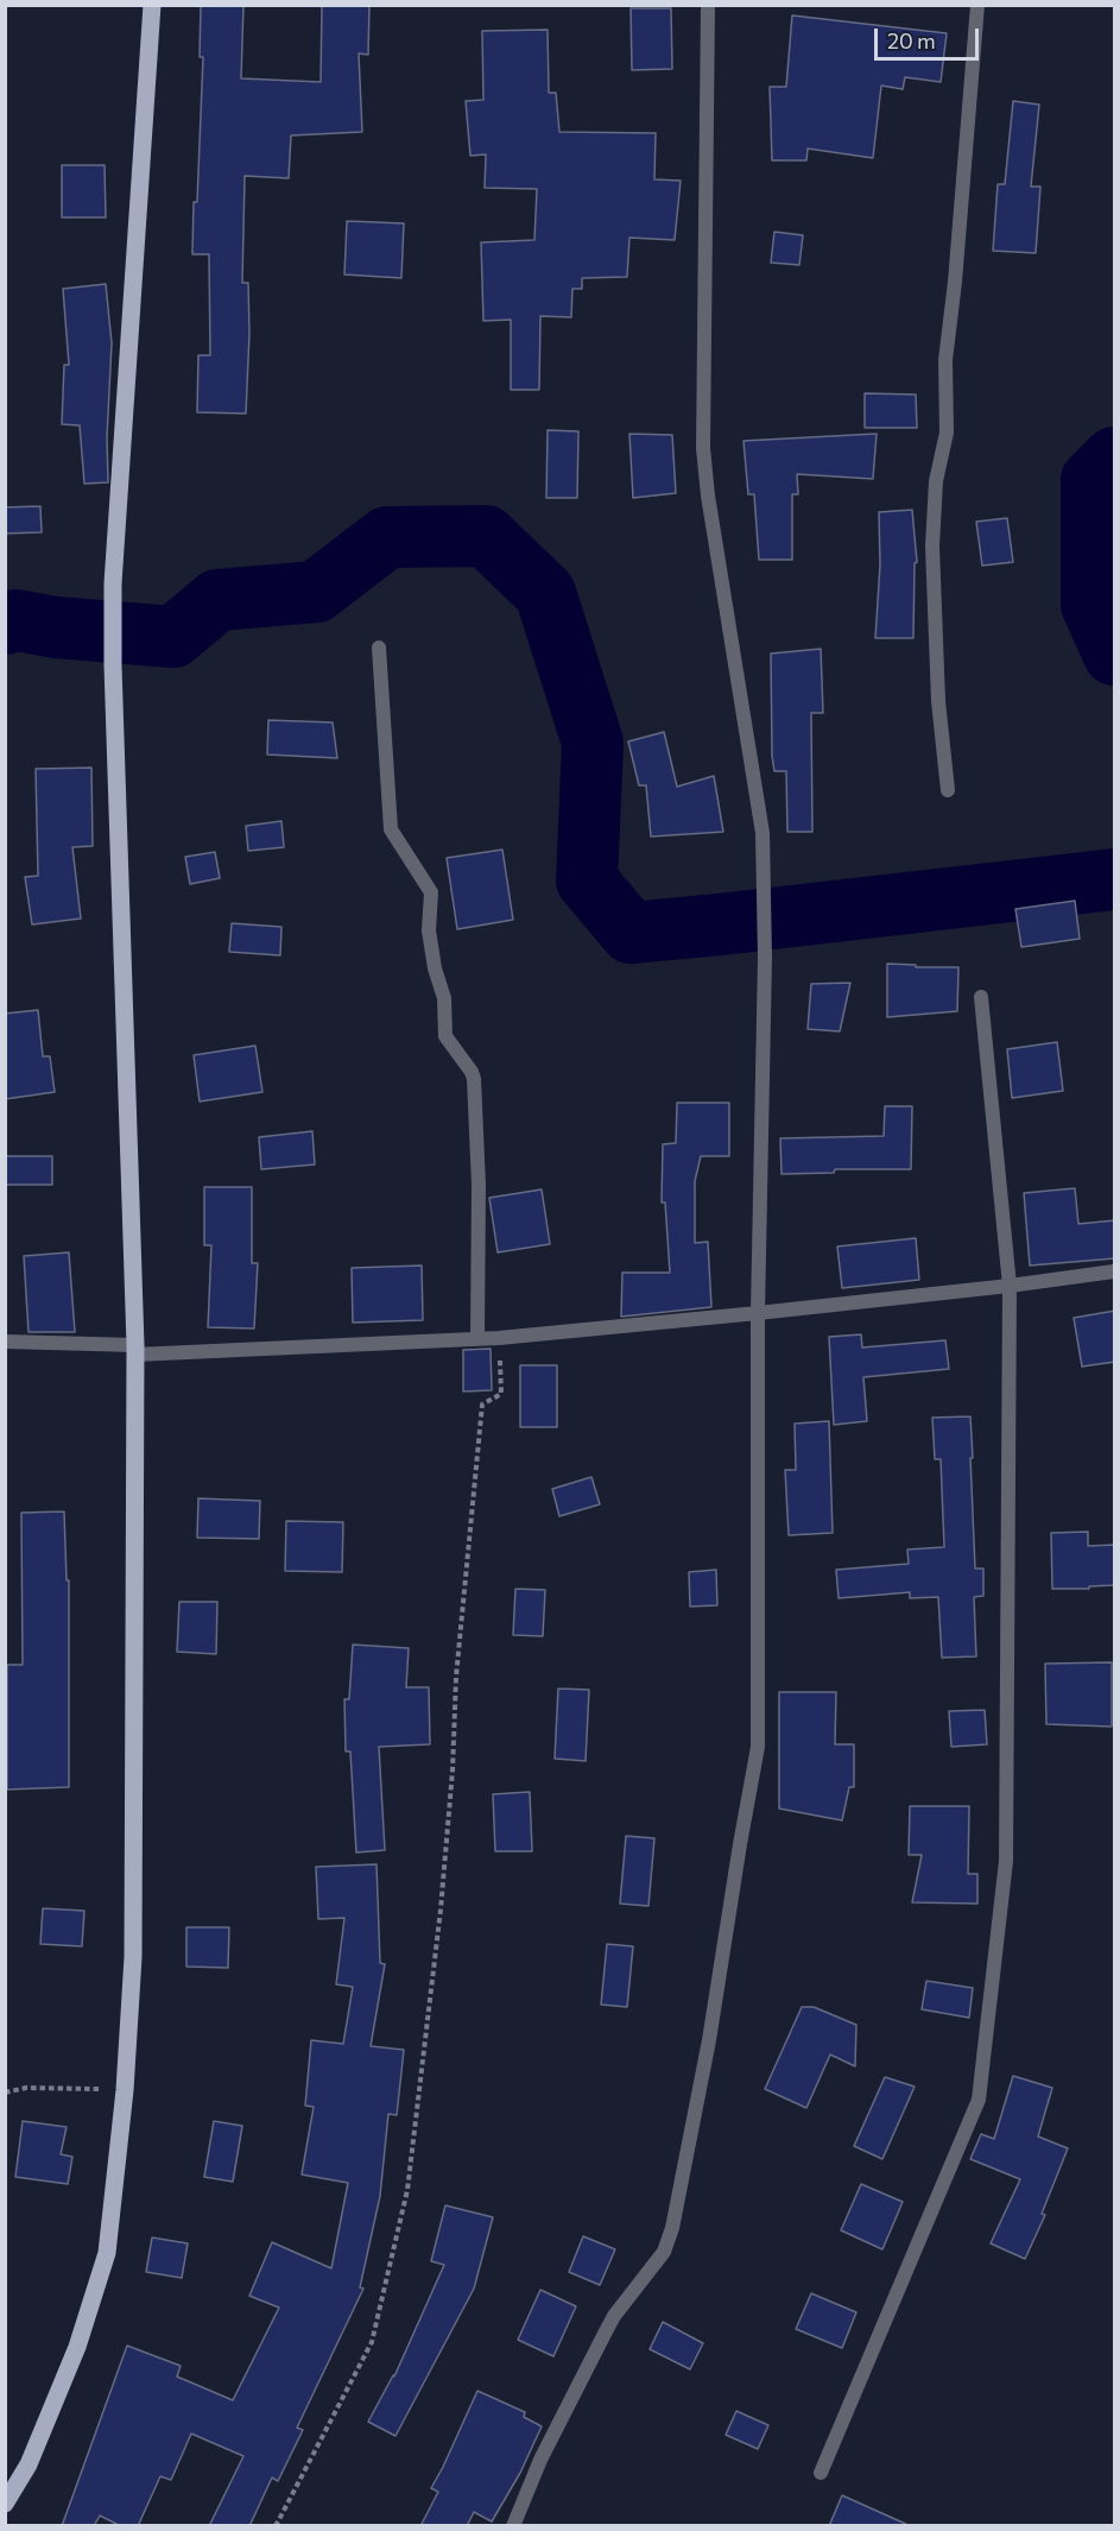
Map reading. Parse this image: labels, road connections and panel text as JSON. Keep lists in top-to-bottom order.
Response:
{
  "scale_bar": "20 m"
}
